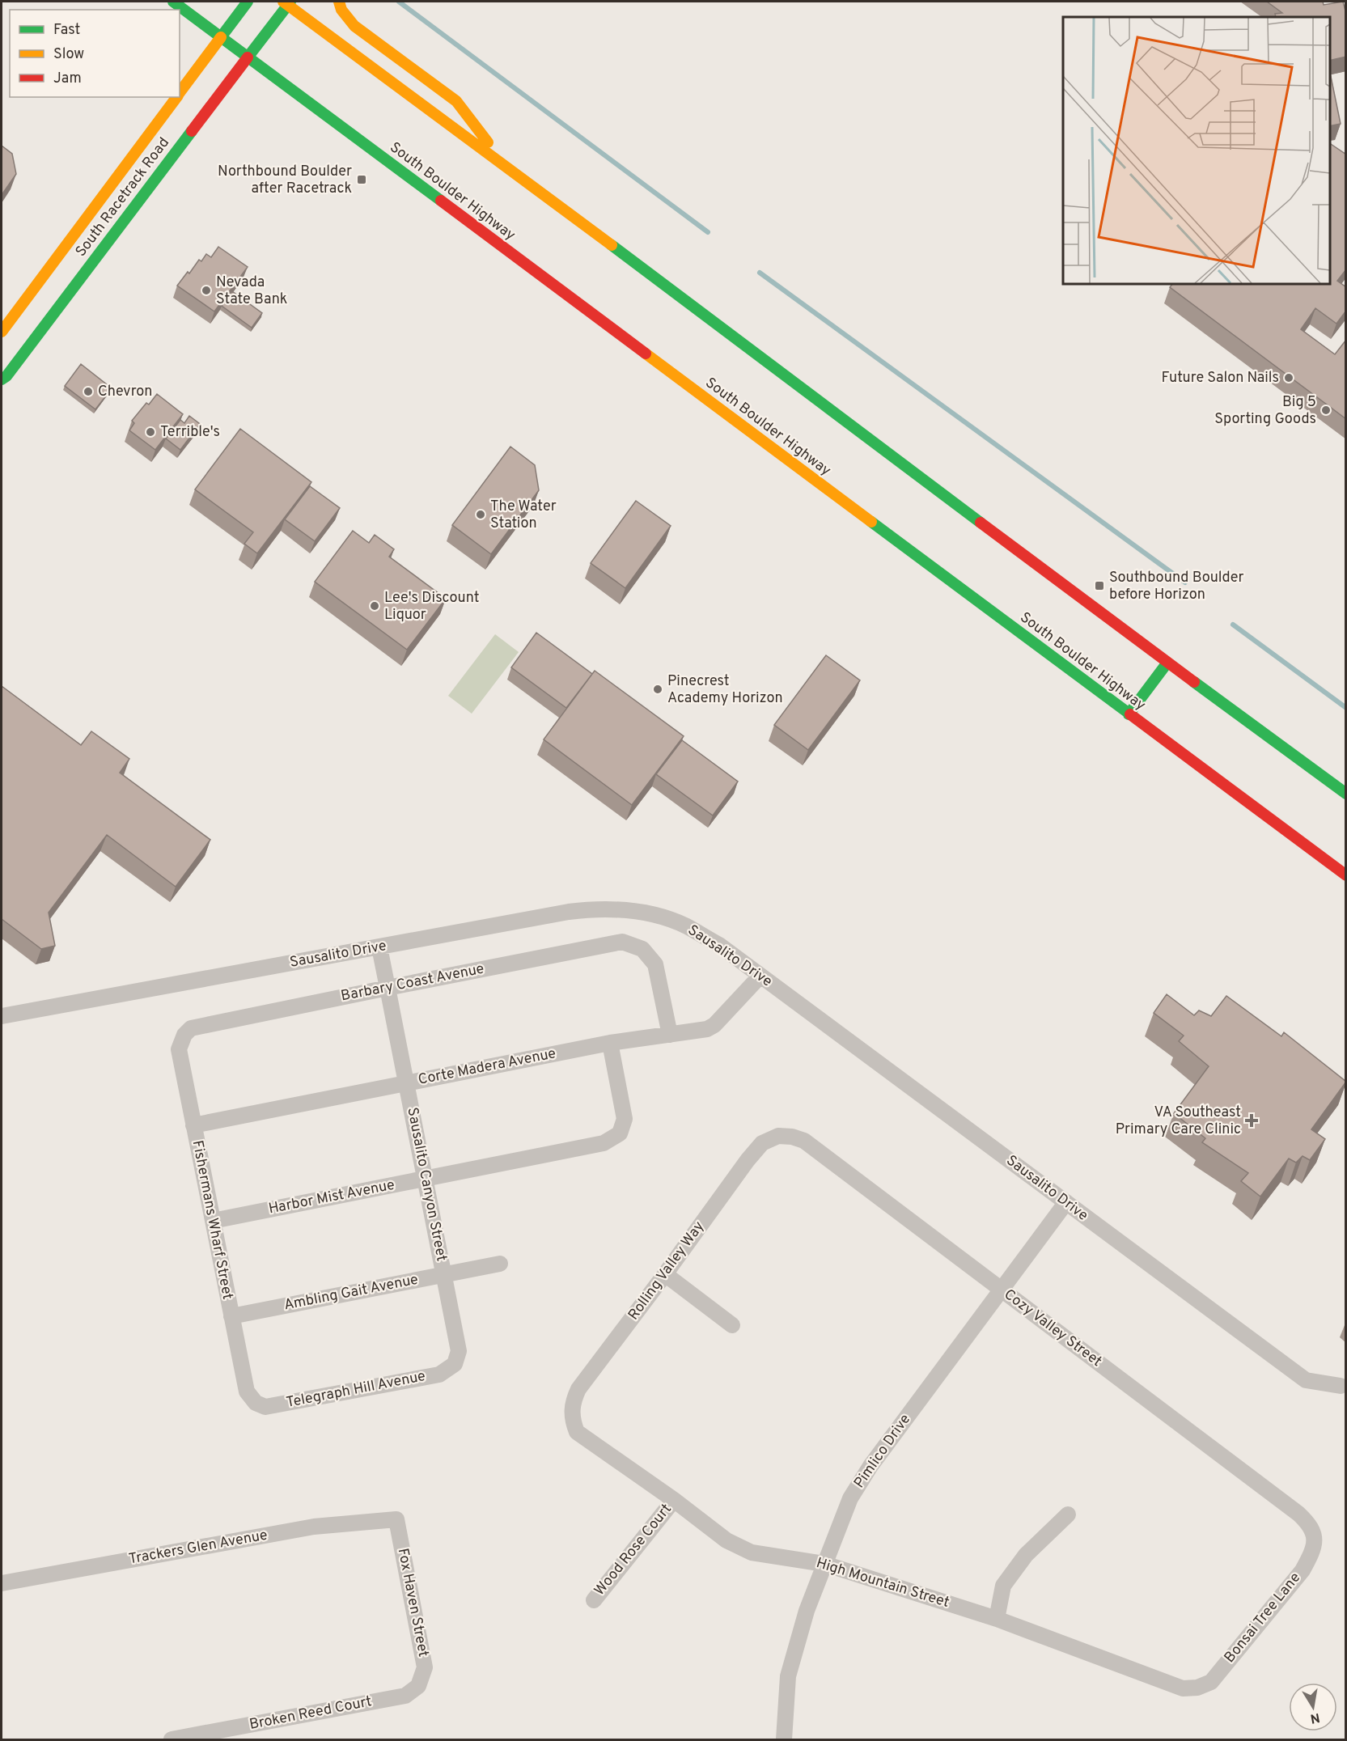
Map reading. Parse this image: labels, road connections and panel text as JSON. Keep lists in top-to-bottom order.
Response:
{
  "streets": {
    "main road": ["South Boulder Highway", "South Racetrack Road"],
    "street": [
      "Sausalito Drive",
      "Barbary Coast Avenue",
      "Corte Madera Avenue",
      "Sausalito Canyon Street",
      "Harbor Mist Avenue",
      "Fishermans Wharf Street",
      "Rolling Valley Way",
      "Ambling Gait Avenue",
      "Cozy Valley Street",
      "Telegraph Hill Avenue",
      "Pimlico Drive",
      "Trackers Glen Avenue",
      "Wood Rose Court",
      "High Mountain Street",
      "Fox Haven Street",
      "Bonsai Tree Lane",
      "Broken Reed Court"
    ]
  },
  "crossings": [
    ["South Boulder Highway", "South Racetrack Road"],
    ["Sausalito Drive", "Corte Madera Avenue"],
    ["Sausalito Drive", "Sausalito Canyon Street"],
    ["Sausalito Drive", "Pimlico Drive"],
    ["Barbary Coast Avenue", "Corte Madera Avenue"],
    ["Barbary Coast Avenue", "Sausalito Canyon Street"],
    ["Barbary Coast Avenue", "Fishermans Wharf Street"],
    ["Corte Madera Avenue", "Sausalito Canyon Street"],
    ["Corte Madera Avenue", "Harbor Mist Avenue"],
    ["Corte Madera Avenue", "Fishermans Wharf Street"],
    ["Sausalito Canyon Street", "Harbor Mist Avenue"],
    ["Sausalito Canyon Street", "Ambling Gait Avenue"],
    ["Sausalito Canyon Street", "Telegraph Hill Avenue"],
    ["Harbor Mist Avenue", "Fishermans Wharf Street"],
    ["Fishermans Wharf Street", "Ambling Gait Avenue"],
    ["Fishermans Wharf Street", "Telegraph Hill Avenue"],
    ["Rolling Valley Way", "Cozy Valley Street"],
    ["Rolling Valley Way", "High Mountain Street"],
    ["Cozy Valley Street", "Pimlico Drive"],
    ["Cozy Valley Street", "Bonsai Tree Lane"],
    ["Pimlico Drive", "High Mountain Street"],
    ["Trackers Glen Avenue", "Fox Haven Street"],
    ["Wood Rose Court", "High Mountain Street"],
    ["High Mountain Street", "Bonsai Tree Lane"],
    ["Fox Haven Street", "Broken Reed Court"]
  ],
  "places": {
    "transit": ["Northbound Boulder after Racetrack", "Southbound Boulder before Horizon"],
    "other": [
      "Nevada State Bank",
      "Future Salon Nails",
      "Chevron",
      "Big 5 Sporting Goods",
      "Terrible's",
      "The Water Station",
      "Lee's Discount Liquor",
      "Pinecrest Academy Horizon"
    ],
    "health": ["VA Southeast Primary Care Clinic"]
  },
  "legend": ["Fast", "Slow", "Jam"],
  "north": "bottom"
}
